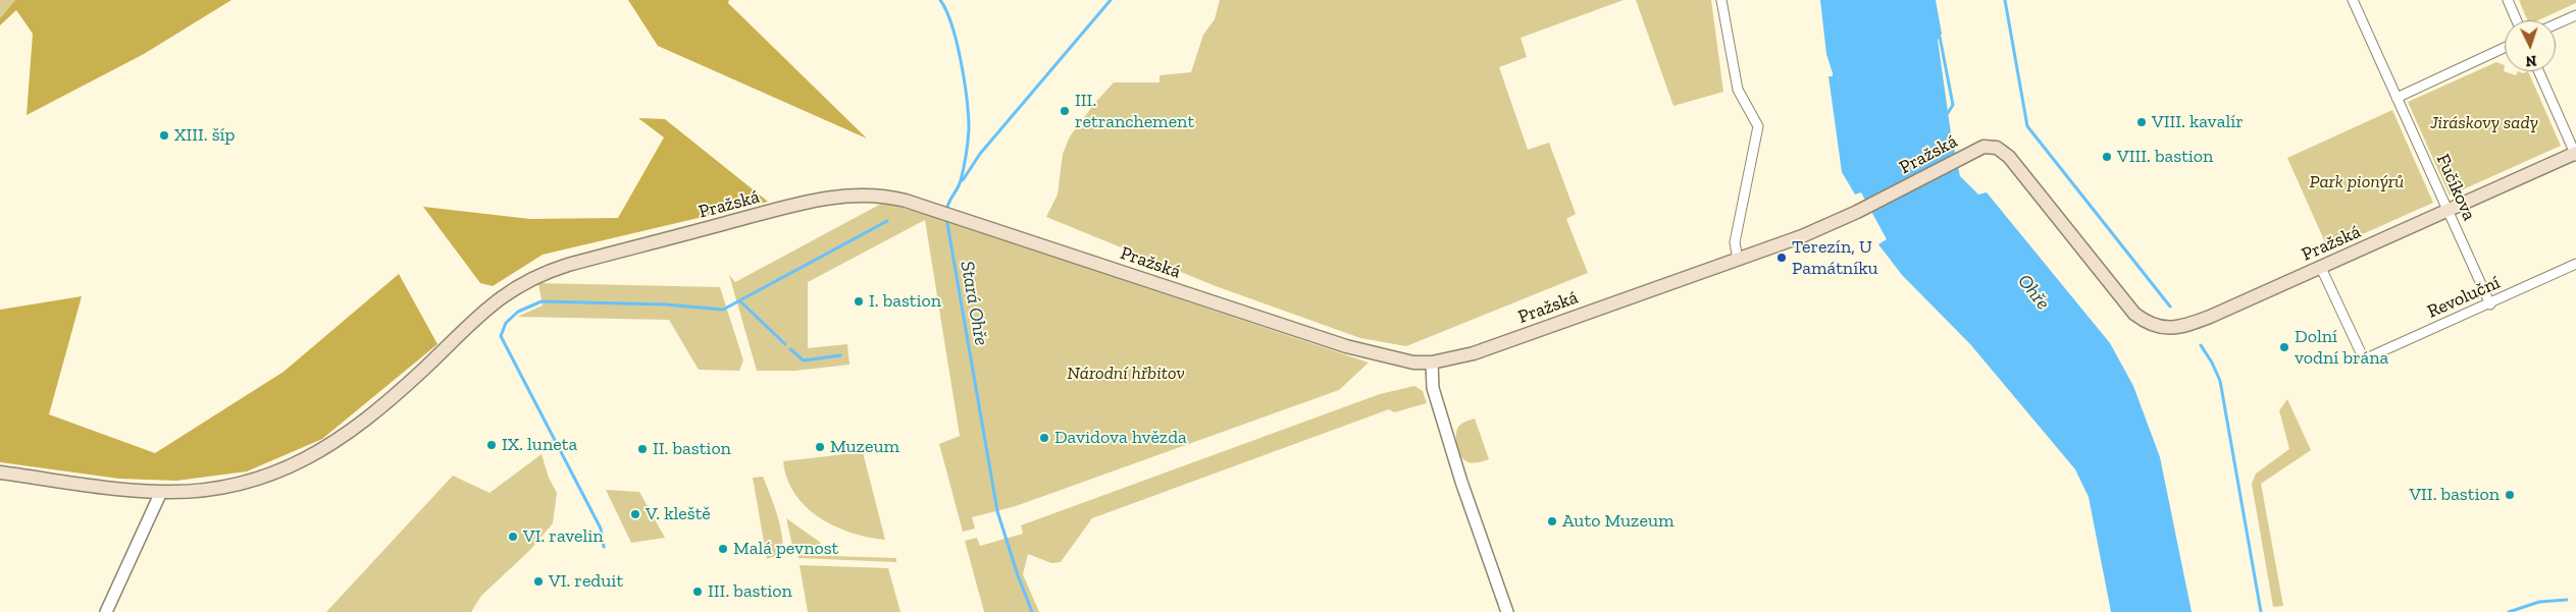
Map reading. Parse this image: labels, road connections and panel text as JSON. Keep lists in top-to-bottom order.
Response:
{
  "streets": {
    "main road": ["Pražská"],
    "street": ["Fučíkova", "Revoluční"]
  },
  "crossings": [
    ["Pražská", "Fučíkova"],
    ["Pražská", "Revoluční"],
    ["Fučíkova", "Revoluční"]
  ],
  "water": ["Ohře", "Stará Ohře"],
  "parks": ["Jiráskovy sady", "Park pionýrů", "Národní hřbitov"],
  "places": [
    "III. retranchement",
    "VIII. kavalír",
    "XIII. šíp",
    "VIII. bastion",
    "Terezín, U Památníku",
    "I. bastion",
    "Dolní vodní brána",
    "Davidova hvězda",
    "IX. luneta",
    "Muzeum",
    "II. bastion",
    "VII. bastion",
    "V. kleště",
    "Auto Muzeum",
    "VI. ravelin",
    "Malá pevnost",
    "VI. reduit",
    "III. bastion"
  ],
  "north": "bottom"
}
